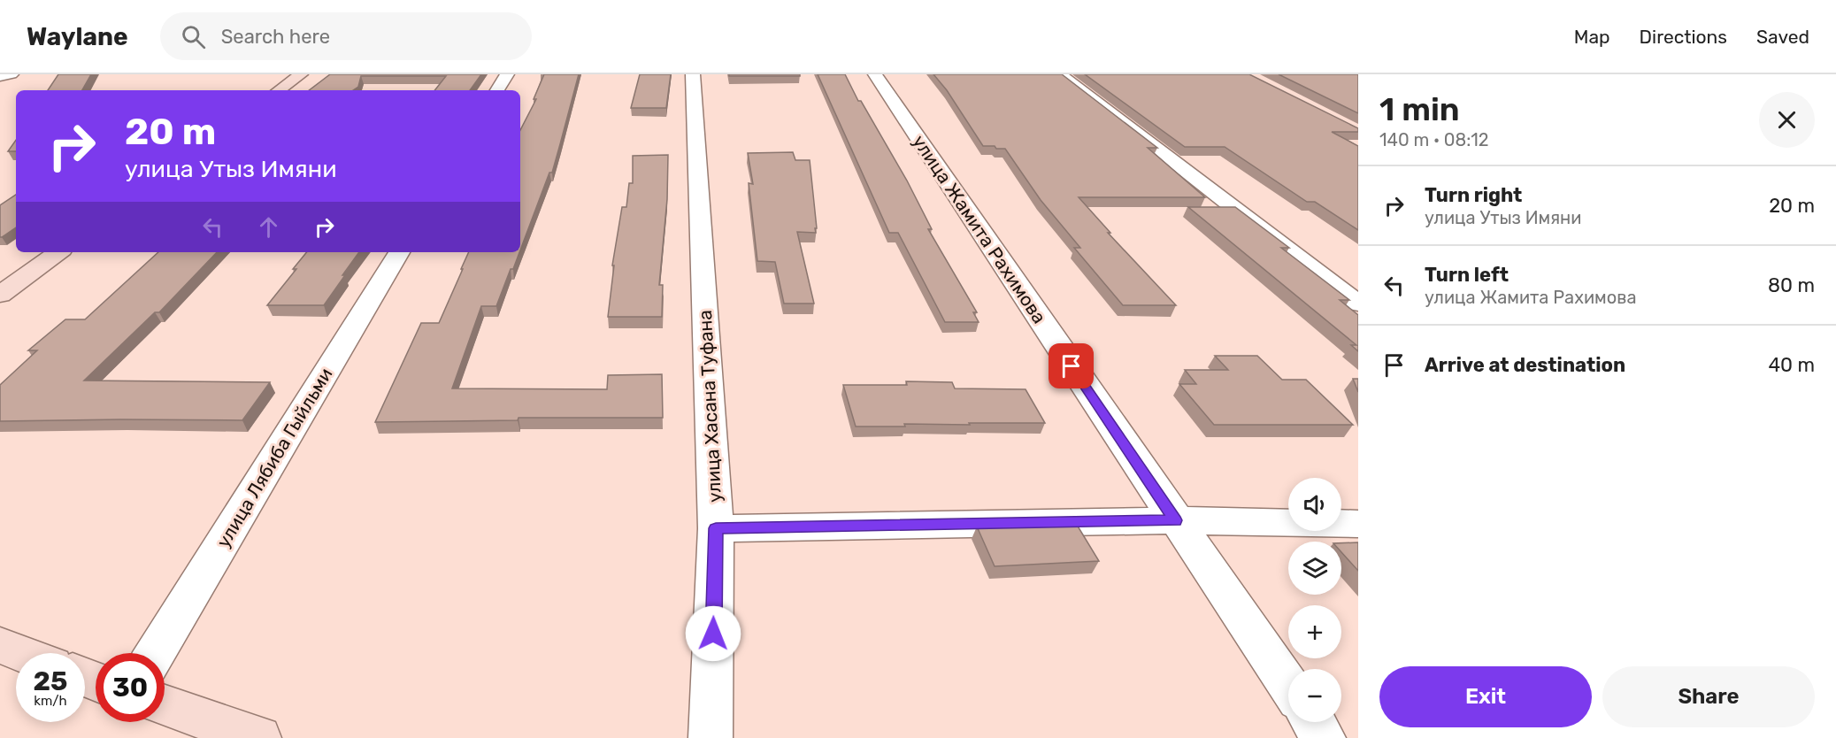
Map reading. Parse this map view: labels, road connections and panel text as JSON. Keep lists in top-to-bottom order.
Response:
{
  "streets": {
    "street": ["улица Жамита Рахимова", "улица Хасана Туфана", "улица Лябиба Гыйльми"]
  },
  "page": {
    "header": "Waylane",
    "search": "Search here",
    "nav": ["Map", "Directions", "Saved"],
    "heading": ["1 min", "140 m · 08:12"],
    "turn": ["20 m", "улица Утыз Имяни"],
    "list": [
      {
        "name": "Turn right",
        "note": "улица Утыз Имяни",
        "value": "20 m"
      },
      {
        "name": "Turn left",
        "note": "улица Жамита Рахимова",
        "value": "80 m"
      },
      {
        "name": "Arrive at destination",
        "value": "40 m"
      }
    ],
    "map_buttons": ["+", "−"],
    "speed": "25 km/h",
    "limit": "30",
    "buttons": ["Exit", "Share"]
  }
}
